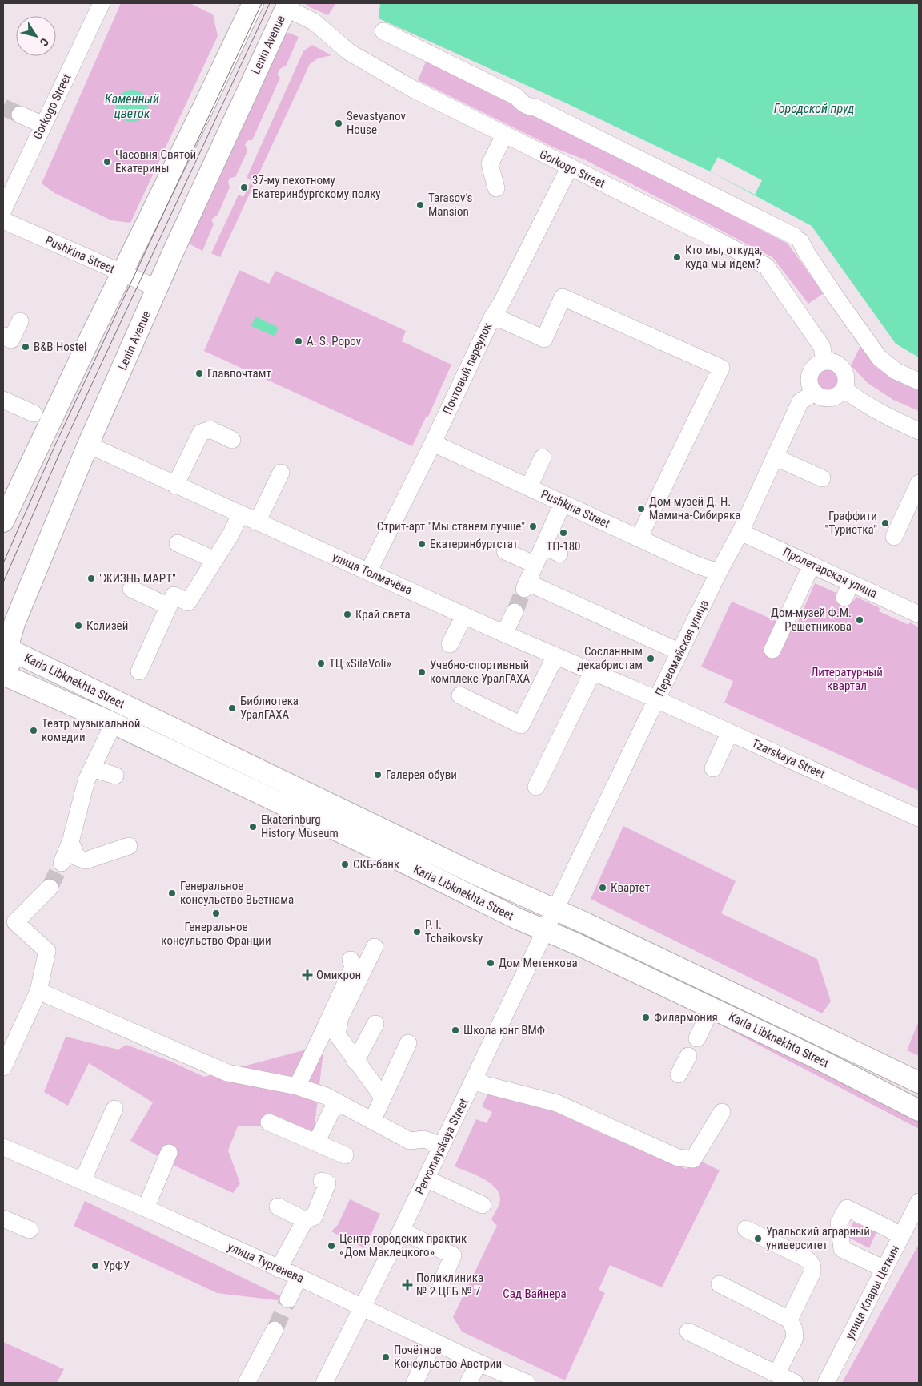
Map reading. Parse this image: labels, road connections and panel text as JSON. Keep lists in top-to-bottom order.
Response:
{
  "streets": {
    "main road": ["Lenin Avenue", "Karla Libknekhta Street"],
    "street": [
      "Gorkogo Street",
      "Pushkina Street",
      "Почтовый переулок",
      "Пролетарская улица",
      "улица Толмачёва",
      "Первомайская улица",
      "Tzarskaya Street",
      "Pervomayskaya Street",
      "улица Тургенева",
      "улица Клары Цеткин"
    ]
  },
  "crossings": [
    ["Lenin Avenue", "Gorkogo Street"],
    ["Lenin Avenue", "Pushkina Street"],
    ["Lenin Avenue", "улица Толмачёва"],
    ["Lenin Avenue", "Karla Libknekhta Street"],
    ["Gorkogo Street", "Почтовый переулок"],
    ["Gorkogo Street", "Первомайская улица"],
    ["Pushkina Street", "Почтовый переулок"],
    ["Pushkina Street", "Первомайская улица"],
    ["Почтовый переулок", "улица Толмачёва"],
    ["Пролетарская улица", "Первомайская улица"],
    ["улица Толмачёва", "Первомайская улица"],
    ["улица Толмачёва", "Tzarskaya Street"],
    ["Первомайская улица", "Karla Libknekhta Street"],
    ["Первомайская улица", "Tzarskaya Street"],
    ["Первомайская улица", "Pervomayskaya Street"],
    ["Karla Libknekhta Street", "Pervomayskaya Street"],
    ["Pervomayskaya Street", "улица Тургенева"]
  ],
  "water": ["Каменный цветок", "Городской пруд"],
  "parks": ["Литературный квартал", "Сад Вайнера"],
  "places": {
    "other": [
      "Sevastyanov House",
      "Часовня Святой Екатерины",
      "37-му пехотному Екатеринбургскому полку",
      "Tarasov’s Mansion",
      "Кто мы, откуда, куда мы идем?",
      "A. S. Popov",
      "B&B Hostel",
      "Главпочтамт",
      "Дом-музей Д. Н. Мамина-Сибиряка",
      "Граффити \"Туристка\"",
      "Стрит-арт \"Мы станем лучше\"",
      "ТП-180",
      "Екатеринбургстат",
      "\"ЖИЗНЬ МАРТ\"",
      "Край света",
      "Дом-музей Ф.М. Решетникова",
      "Колизей",
      "Сосланным декабристам",
      "ТЦ «SilaVoli»",
      "Учебно-спортивный комплекс УралГАХА",
      "Библиотека УралГАХА",
      "Театр музыкальной комедии",
      "Галерея обуви",
      "Ekaterinburg History Museum",
      "СКБ-банк",
      "Квартет",
      "Генеральное консульство Вьетнама",
      "Генеральное консульство Франции",
      "P. I. Tchaikovsky",
      "Дом Метенкова",
      "Филармония",
      "Школа юнг ВМФ",
      "Уральский аграрный университет",
      "Центр городских практик «Дом Маклецкого»",
      "УрФУ",
      "Почётное Консульство Австрии"
    ],
    "health": ["Омикрон", "Поликлиника № 2 ЦГБ № 7"]
  },
  "north": "bottom right"
}
